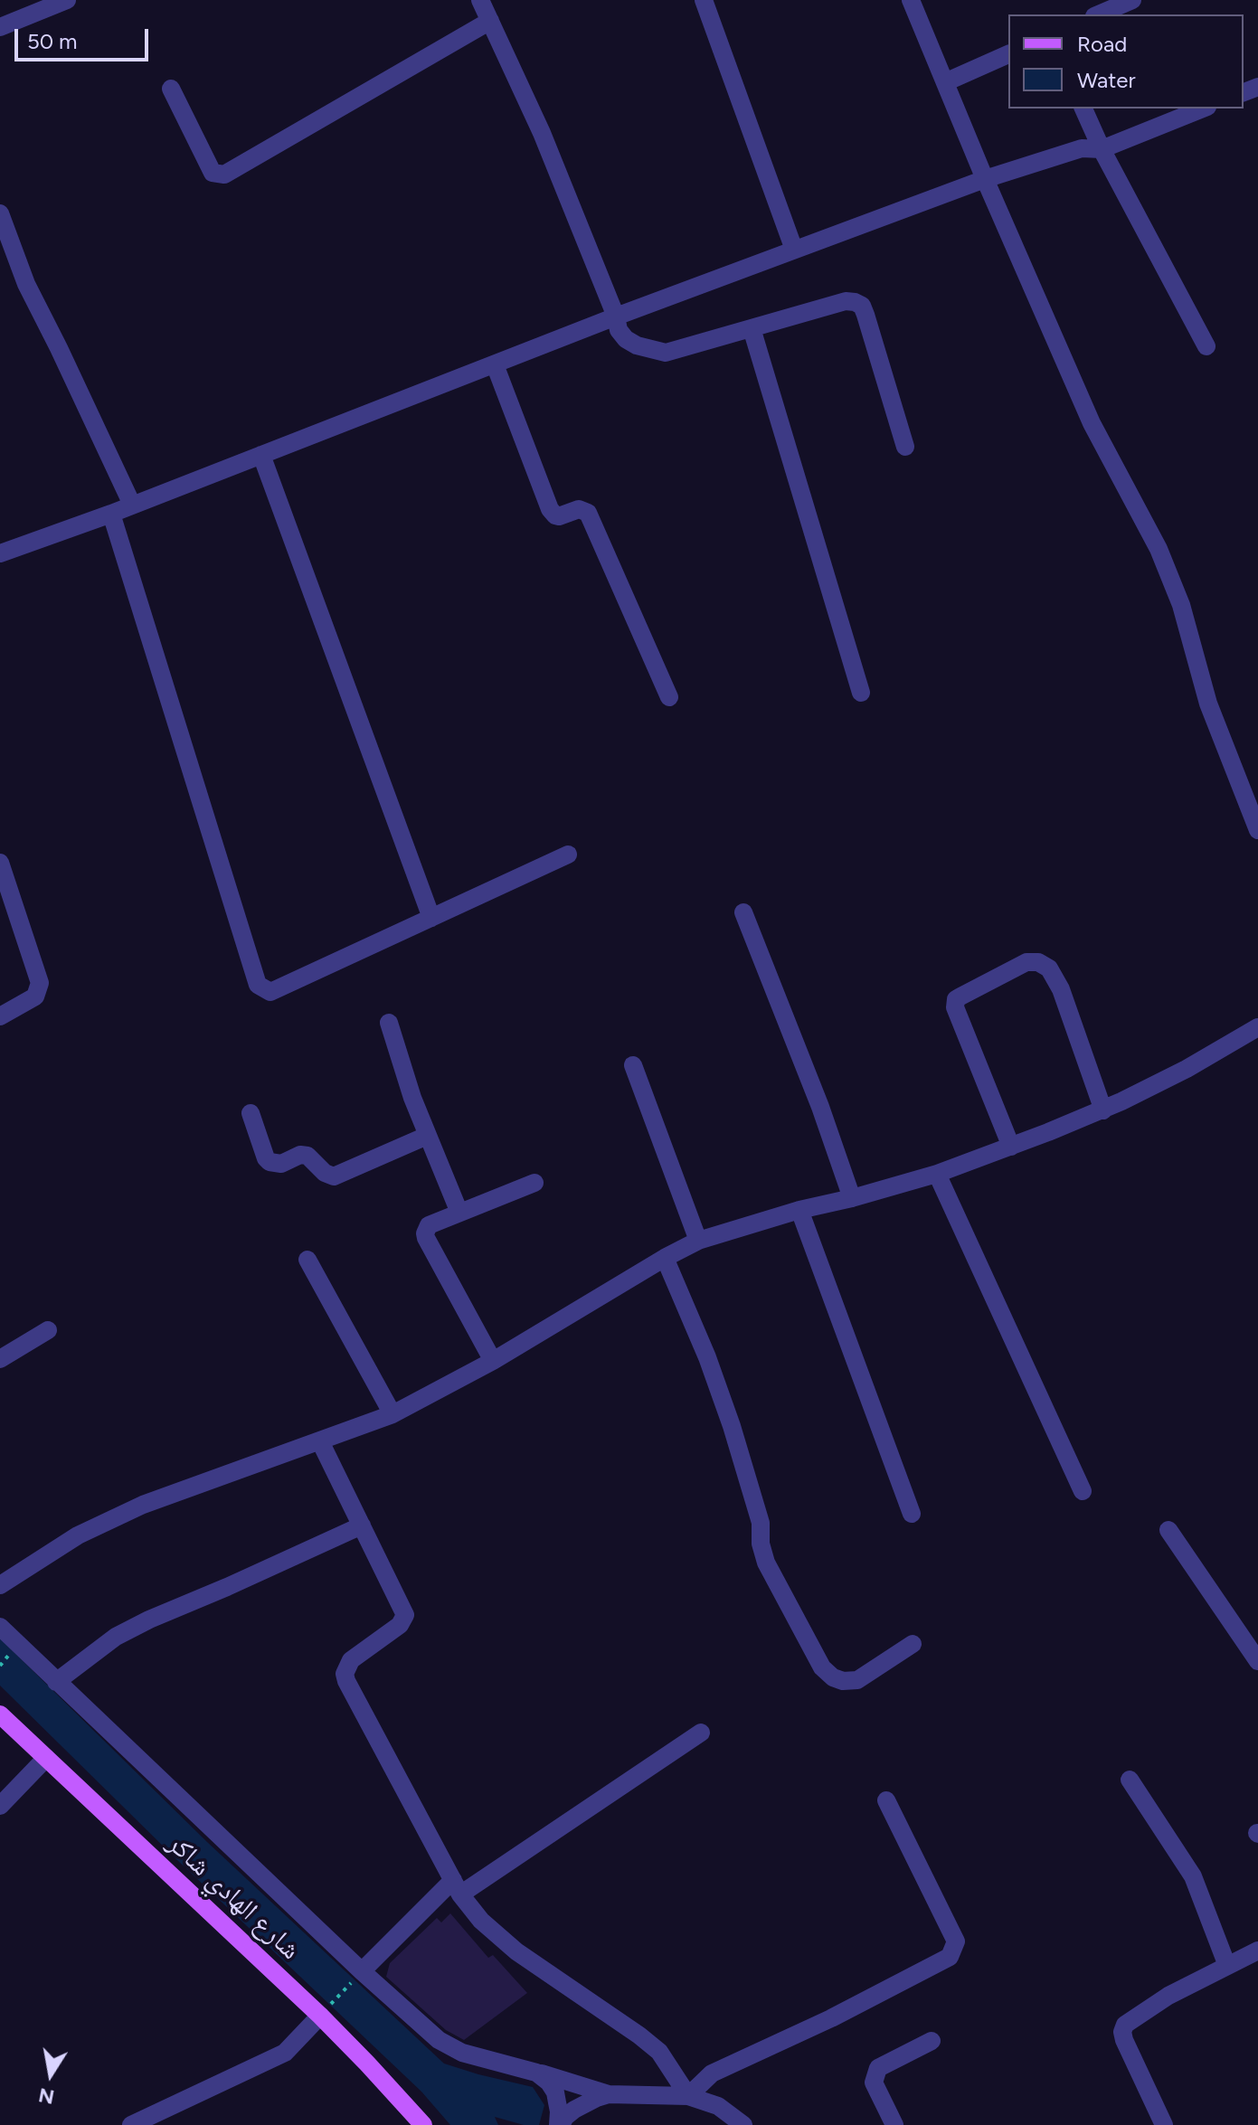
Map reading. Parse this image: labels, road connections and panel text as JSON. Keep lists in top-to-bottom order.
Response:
{
  "streets": {
    "main road": ["شارع الهادي شاكر"]
  },
  "legend": ["Road", "Water"],
  "scale_bar": "50 m",
  "north": "bottom"
}
